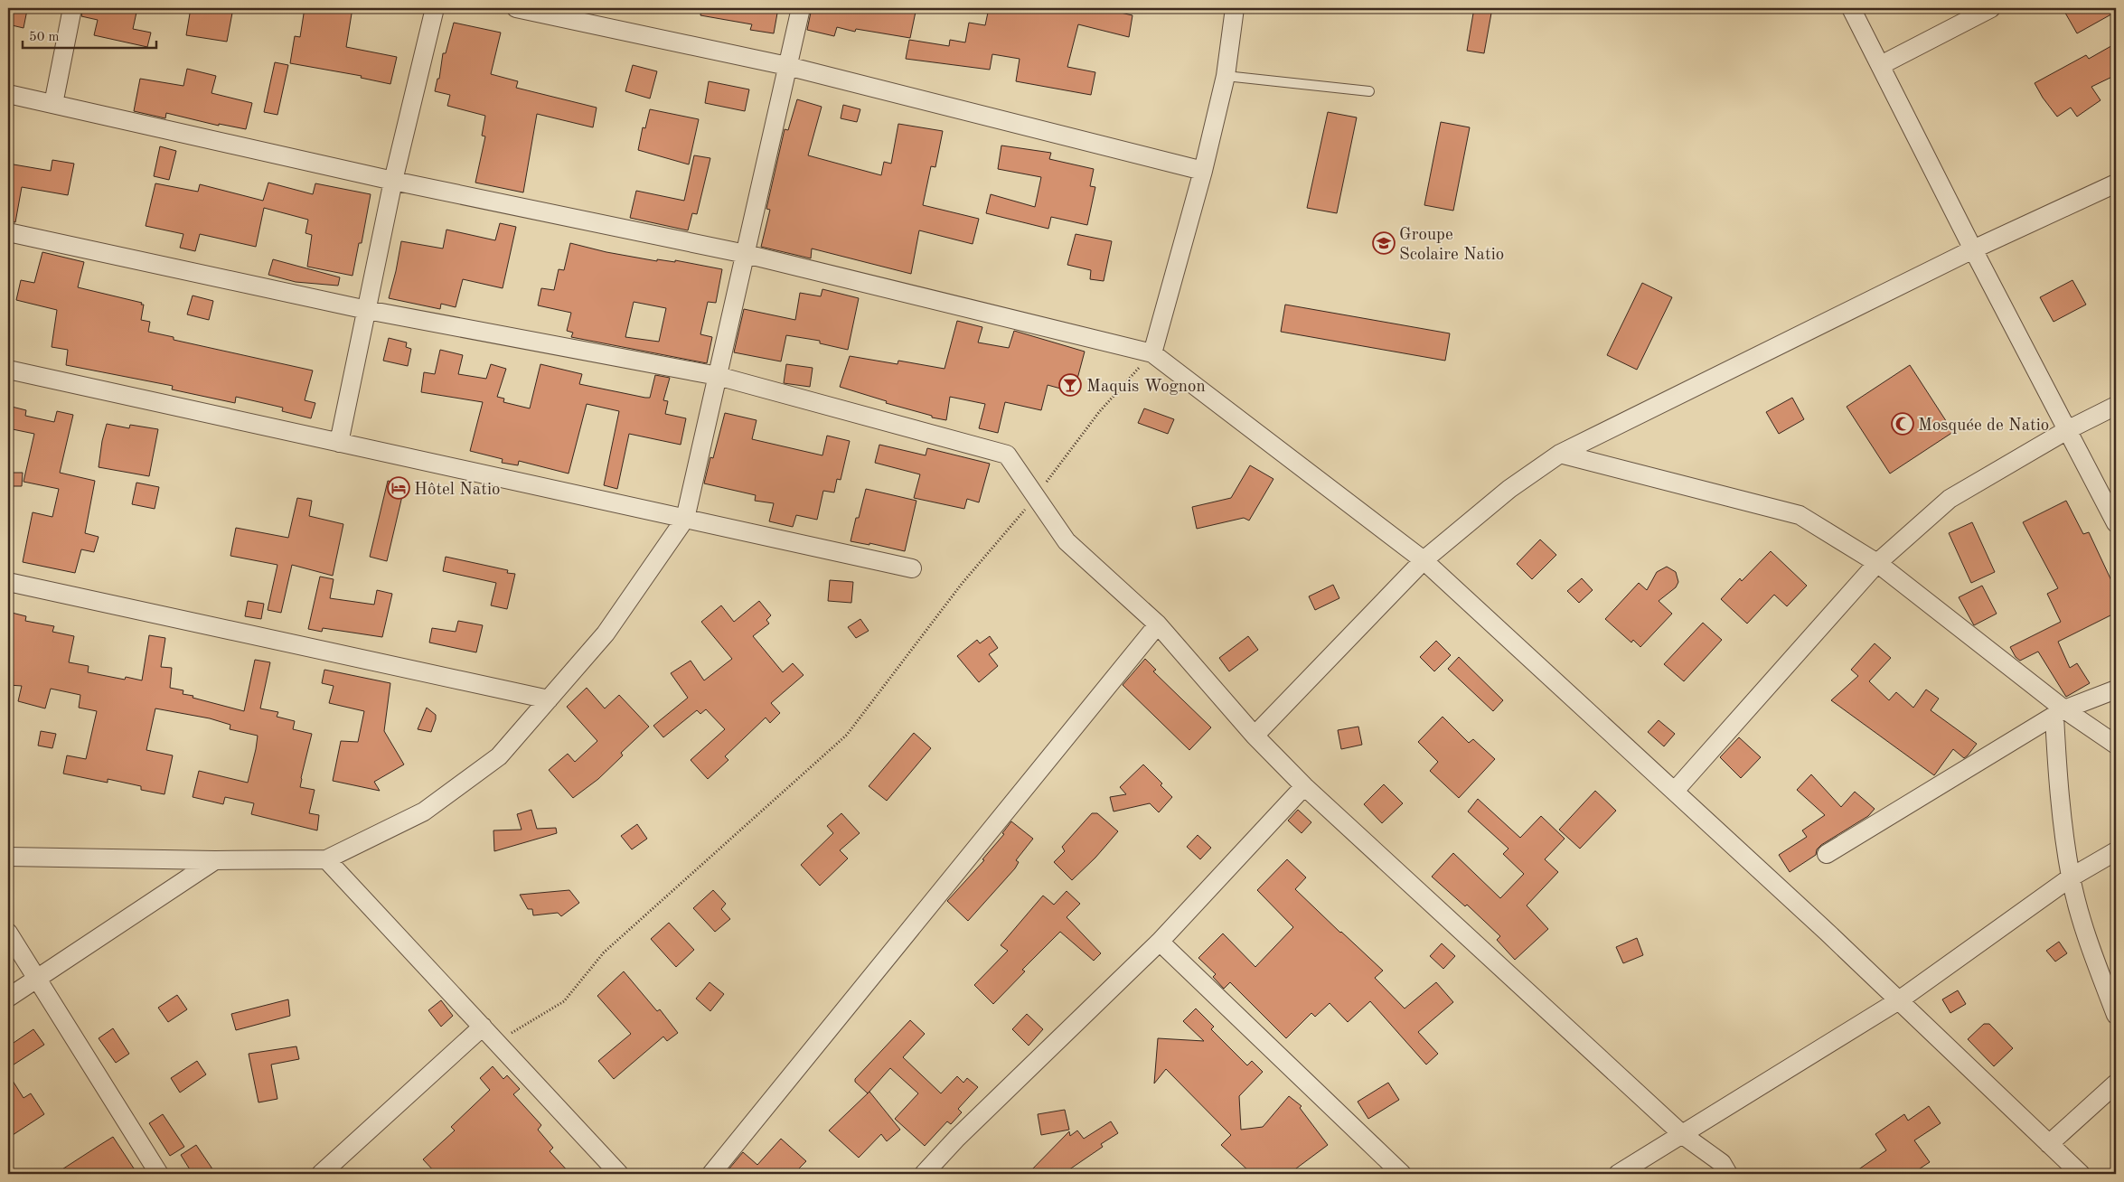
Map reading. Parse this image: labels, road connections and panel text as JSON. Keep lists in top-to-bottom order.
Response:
{
  "places": {
    "school or university": ["Groupe Scolaire Natio"],
    "bar": ["Maquis Wognon"],
    "mosque": ["Mosquée de Natio"],
    "hotel": ["Hôtel Natio"]
  },
  "scale_bar": "50 m"
}
